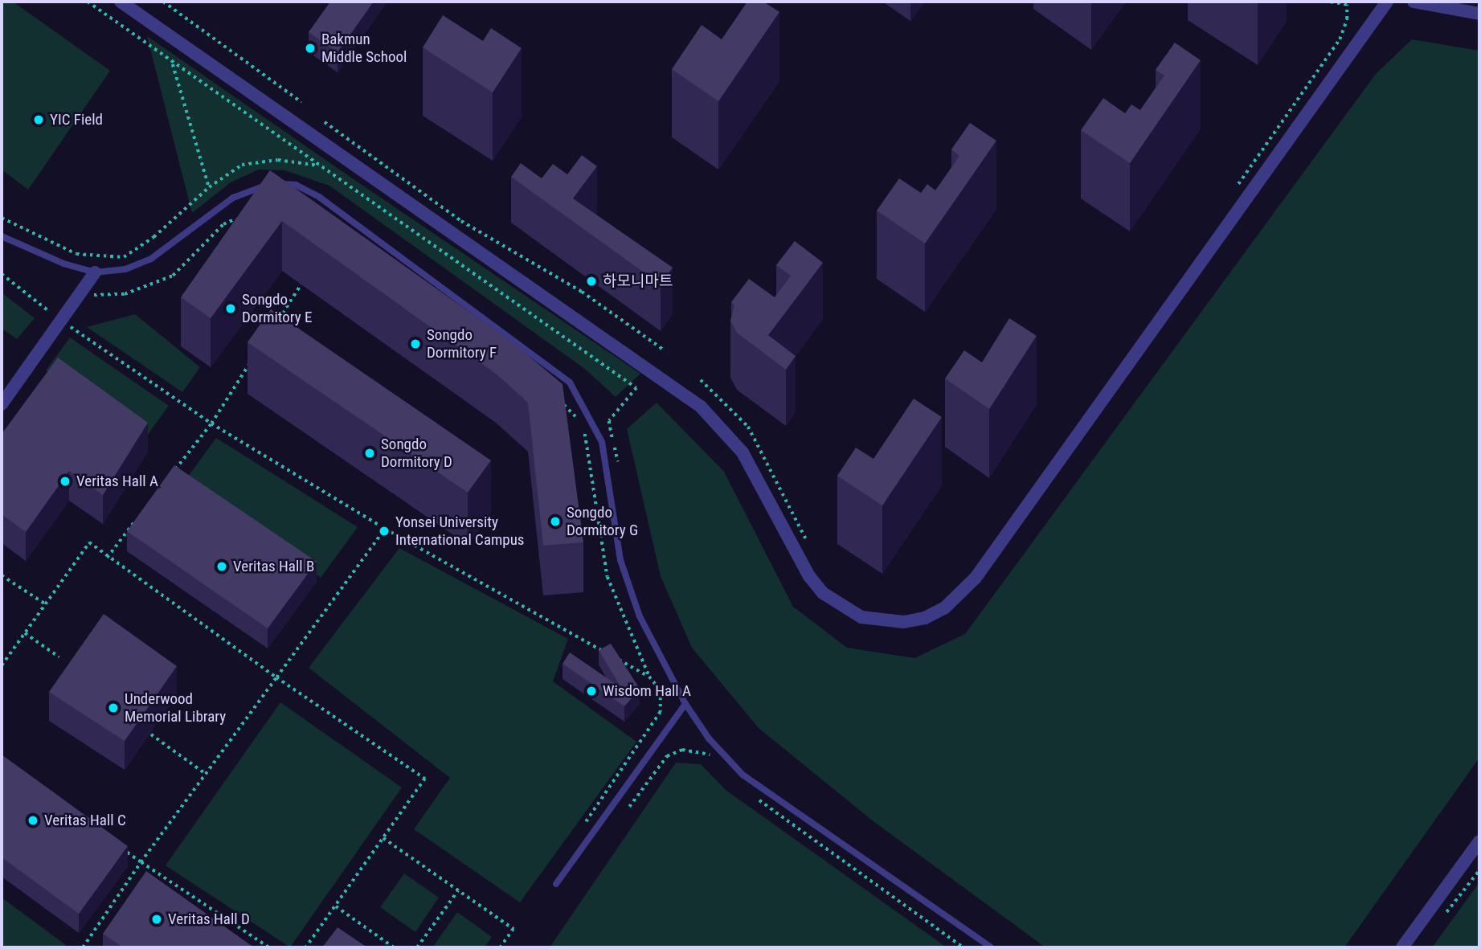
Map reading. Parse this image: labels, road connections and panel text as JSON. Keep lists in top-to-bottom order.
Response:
{
  "places": [
    "Bakmun Middle School",
    "YIC Field",
    "하모니마트",
    "Songdo Dormitory E",
    "Songdo Dormitory F",
    "Songdo Dormitory D",
    "Veritas Hall A",
    "Songdo Dormitory G",
    "Yonsei University International Campus",
    "Veritas Hall B",
    "Wisdom Hall A",
    "Underwood Memorial Library",
    "Veritas Hall C",
    "Veritas Hall D"
  ]
}
